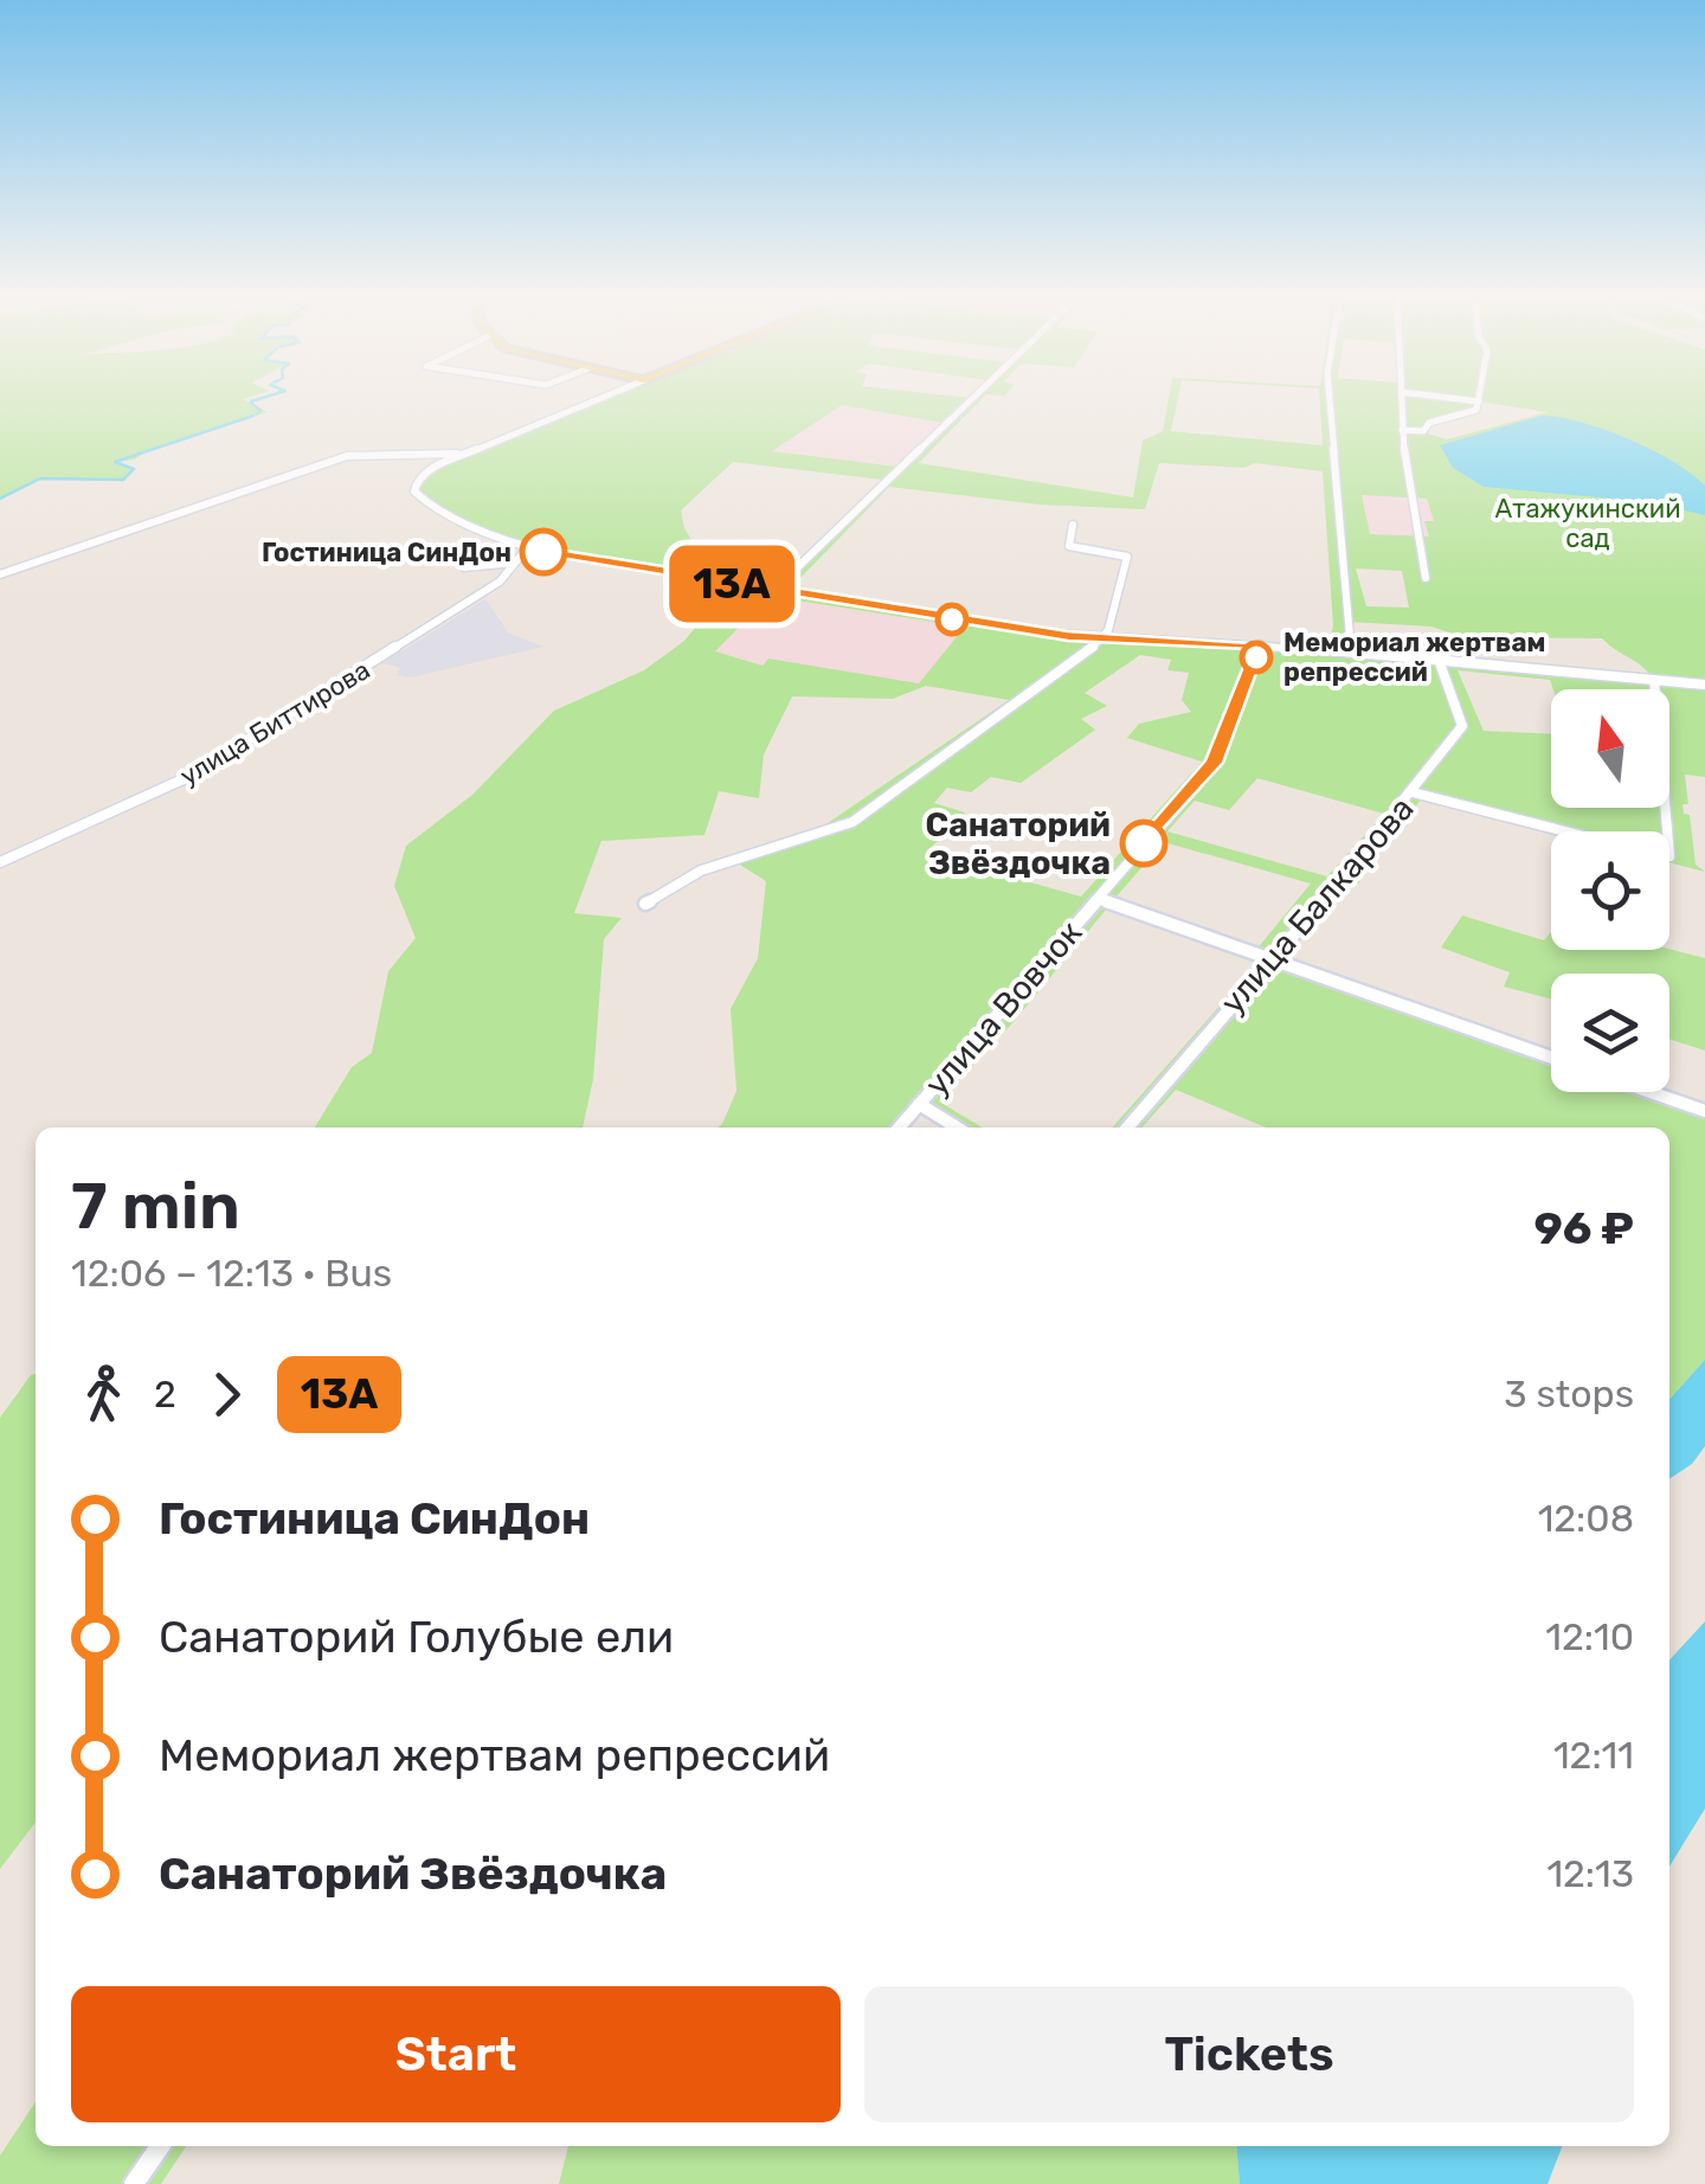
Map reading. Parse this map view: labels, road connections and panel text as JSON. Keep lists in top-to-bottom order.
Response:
{
  "streets": {
    "street": ["улица Биттирова", "улица Балкарова", "улица Вовчок"]
  },
  "parks": ["Атажукинский сад"],
  "places": ["Гостиница СинДон", "Мемориал жертвам репрессий", "Санаторий Звёздочка"],
  "lines": ["bus line 13А"],
  "north": "top",
  "page": {
    "on_map": "13А",
    "heading": ["7 min", "12:06 – 12:13 · Bus", "96 ₽"],
    "legs": ["2", "13А", "3 stops"],
    "list": [
      {
        "name": "Гостиница СинДон",
        "value": "12:08"
      },
      {
        "name": "Санаторий Голубые ели",
        "value": "12:10"
      },
      {
        "name": "Мемориал жертвам репрессий",
        "value": "12:11"
      },
      {
        "name": "Санаторий Звёздочка",
        "value": "12:13"
      }
    ],
    "buttons": ["Start", "Tickets"]
  }
}
